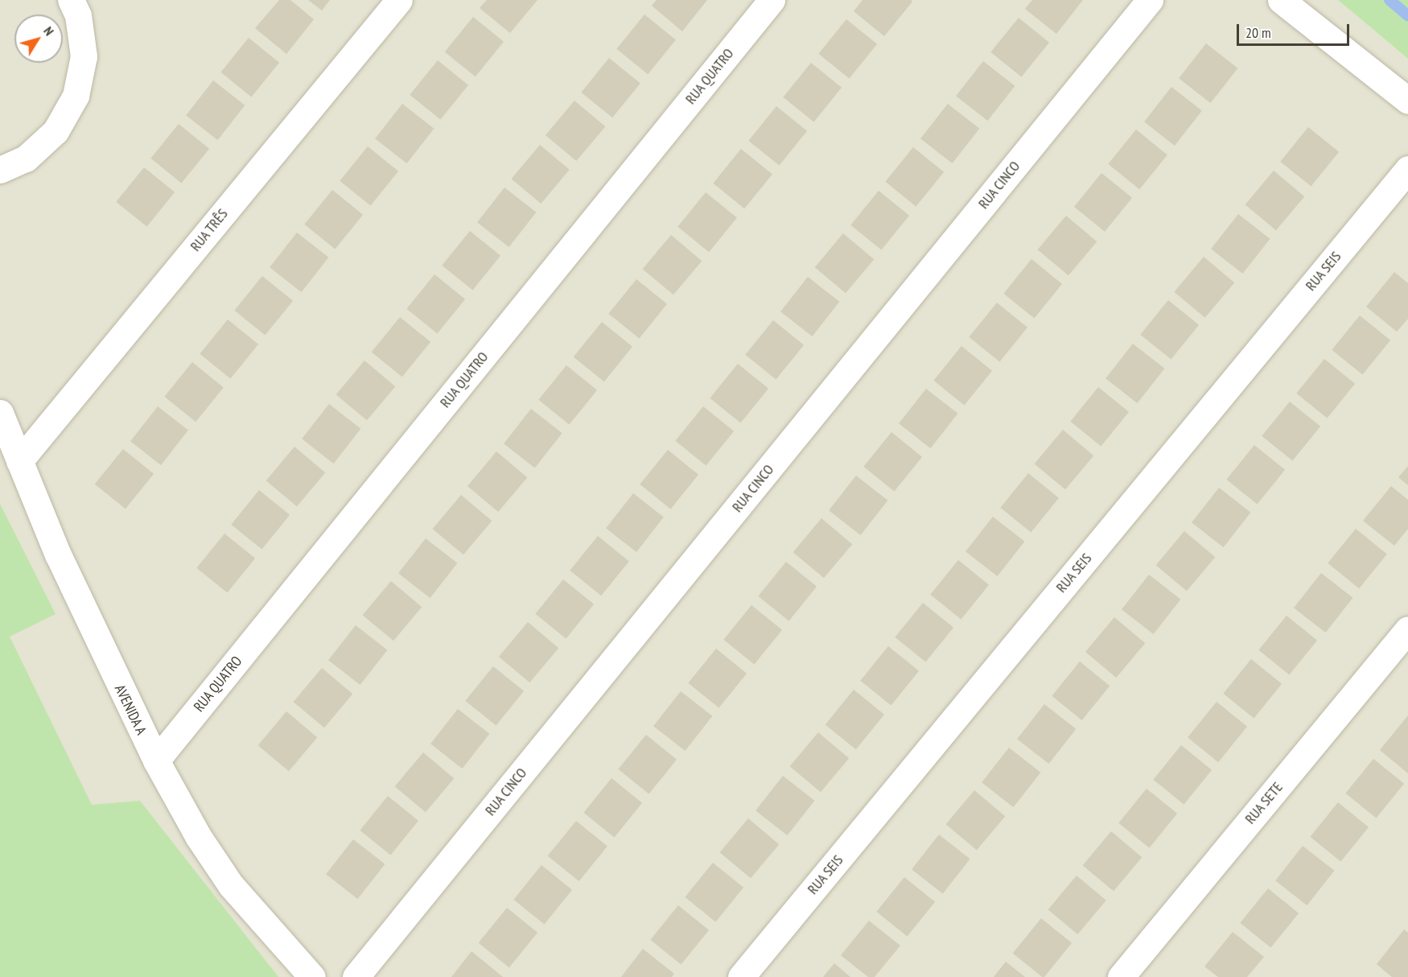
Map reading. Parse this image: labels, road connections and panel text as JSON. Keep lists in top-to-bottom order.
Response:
{
  "streets": {
    "street": [
      "RUA QUATRO",
      "RUA CINCO",
      "RUA TRÊS",
      "RUA SEIS",
      "AVENIDA A",
      "RUA SETE"
    ]
  },
  "crossings": [
    ["RUA QUATRO", "AVENIDA A"],
    ["RUA TRÊS", "AVENIDA A"]
  ],
  "scale_bar": "20 m",
  "north": "top right"
}
